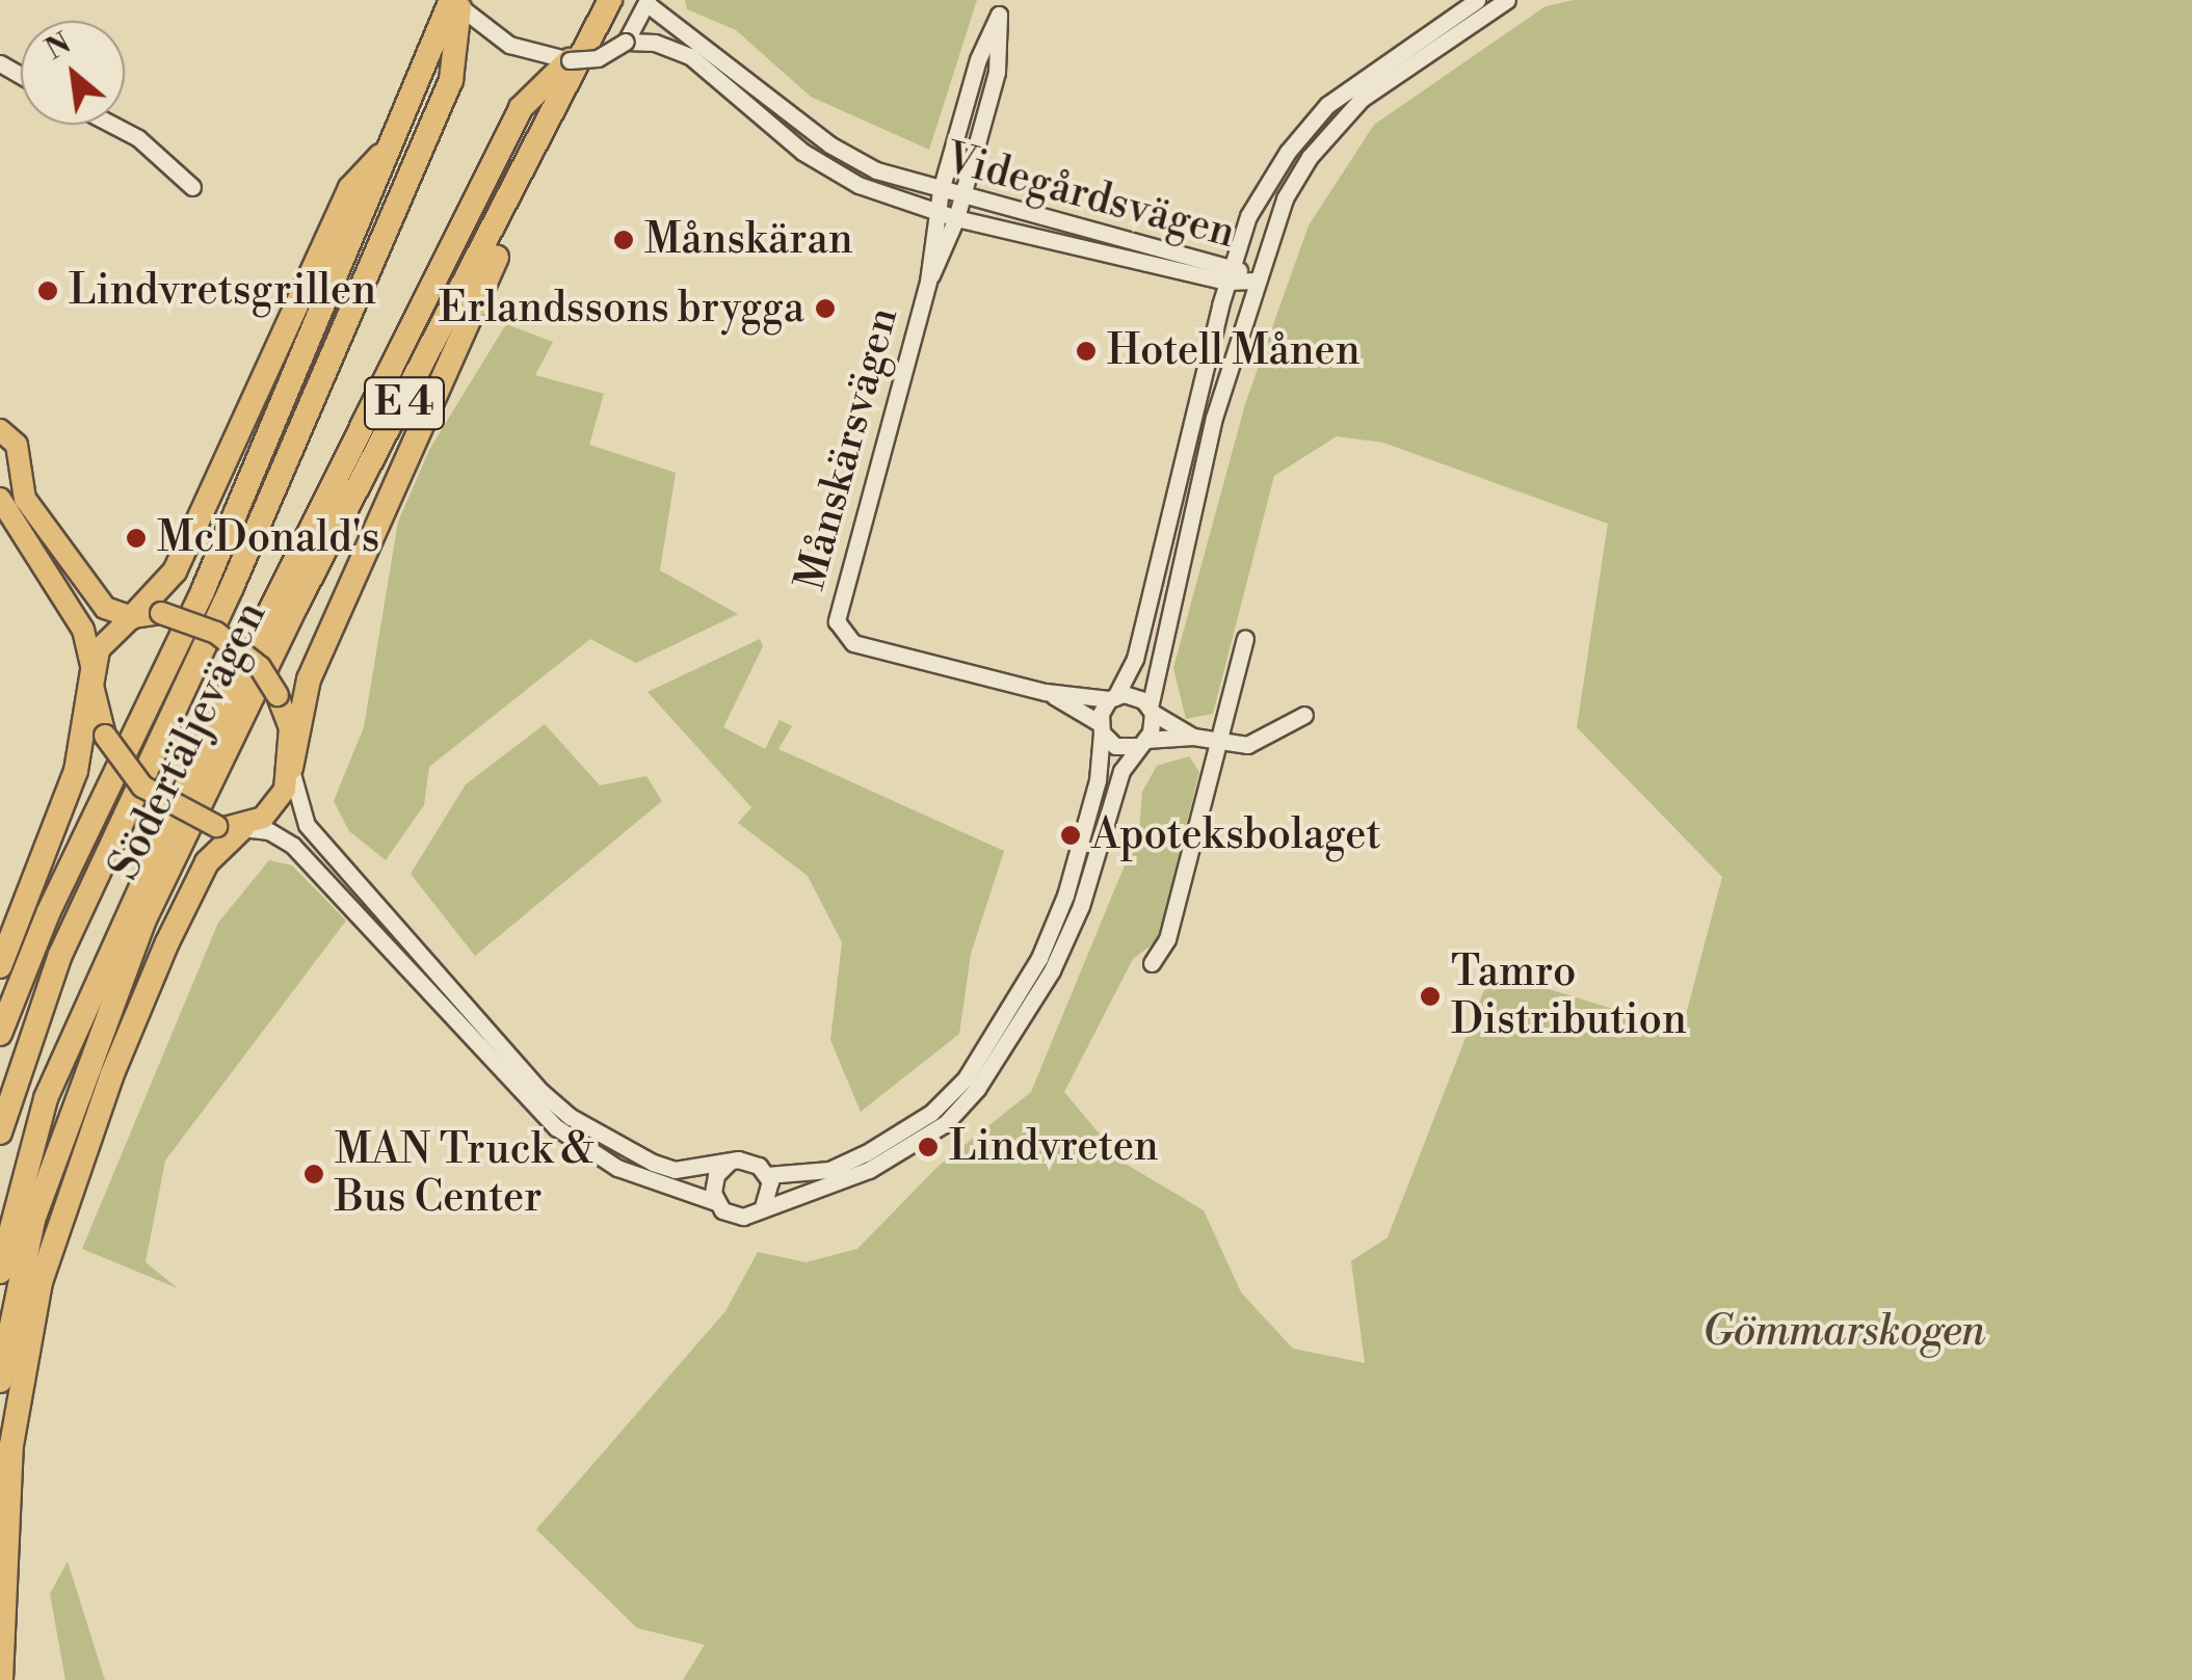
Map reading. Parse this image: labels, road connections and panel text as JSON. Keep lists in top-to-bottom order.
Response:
{
  "streets": {
    "highway": ["E 4", "Södertäljevägen"],
    "street": ["Videgårdsvägen", "Månskärsvägen"]
  },
  "crossings": [
    ["Videgårdsvägen", "Månskärsvägen"]
  ],
  "parks": ["Gömmarskogen"],
  "places": [
    "Månskäran",
    "Lindvretsgrillen",
    "Erlandssons brygga",
    "Hotell Månen",
    "McDonald's",
    "Apoteksbolaget",
    "Tamro Distribution",
    "Lindvreten",
    "MAN Truck & Bus Center"
  ],
  "north": "top left"
}
